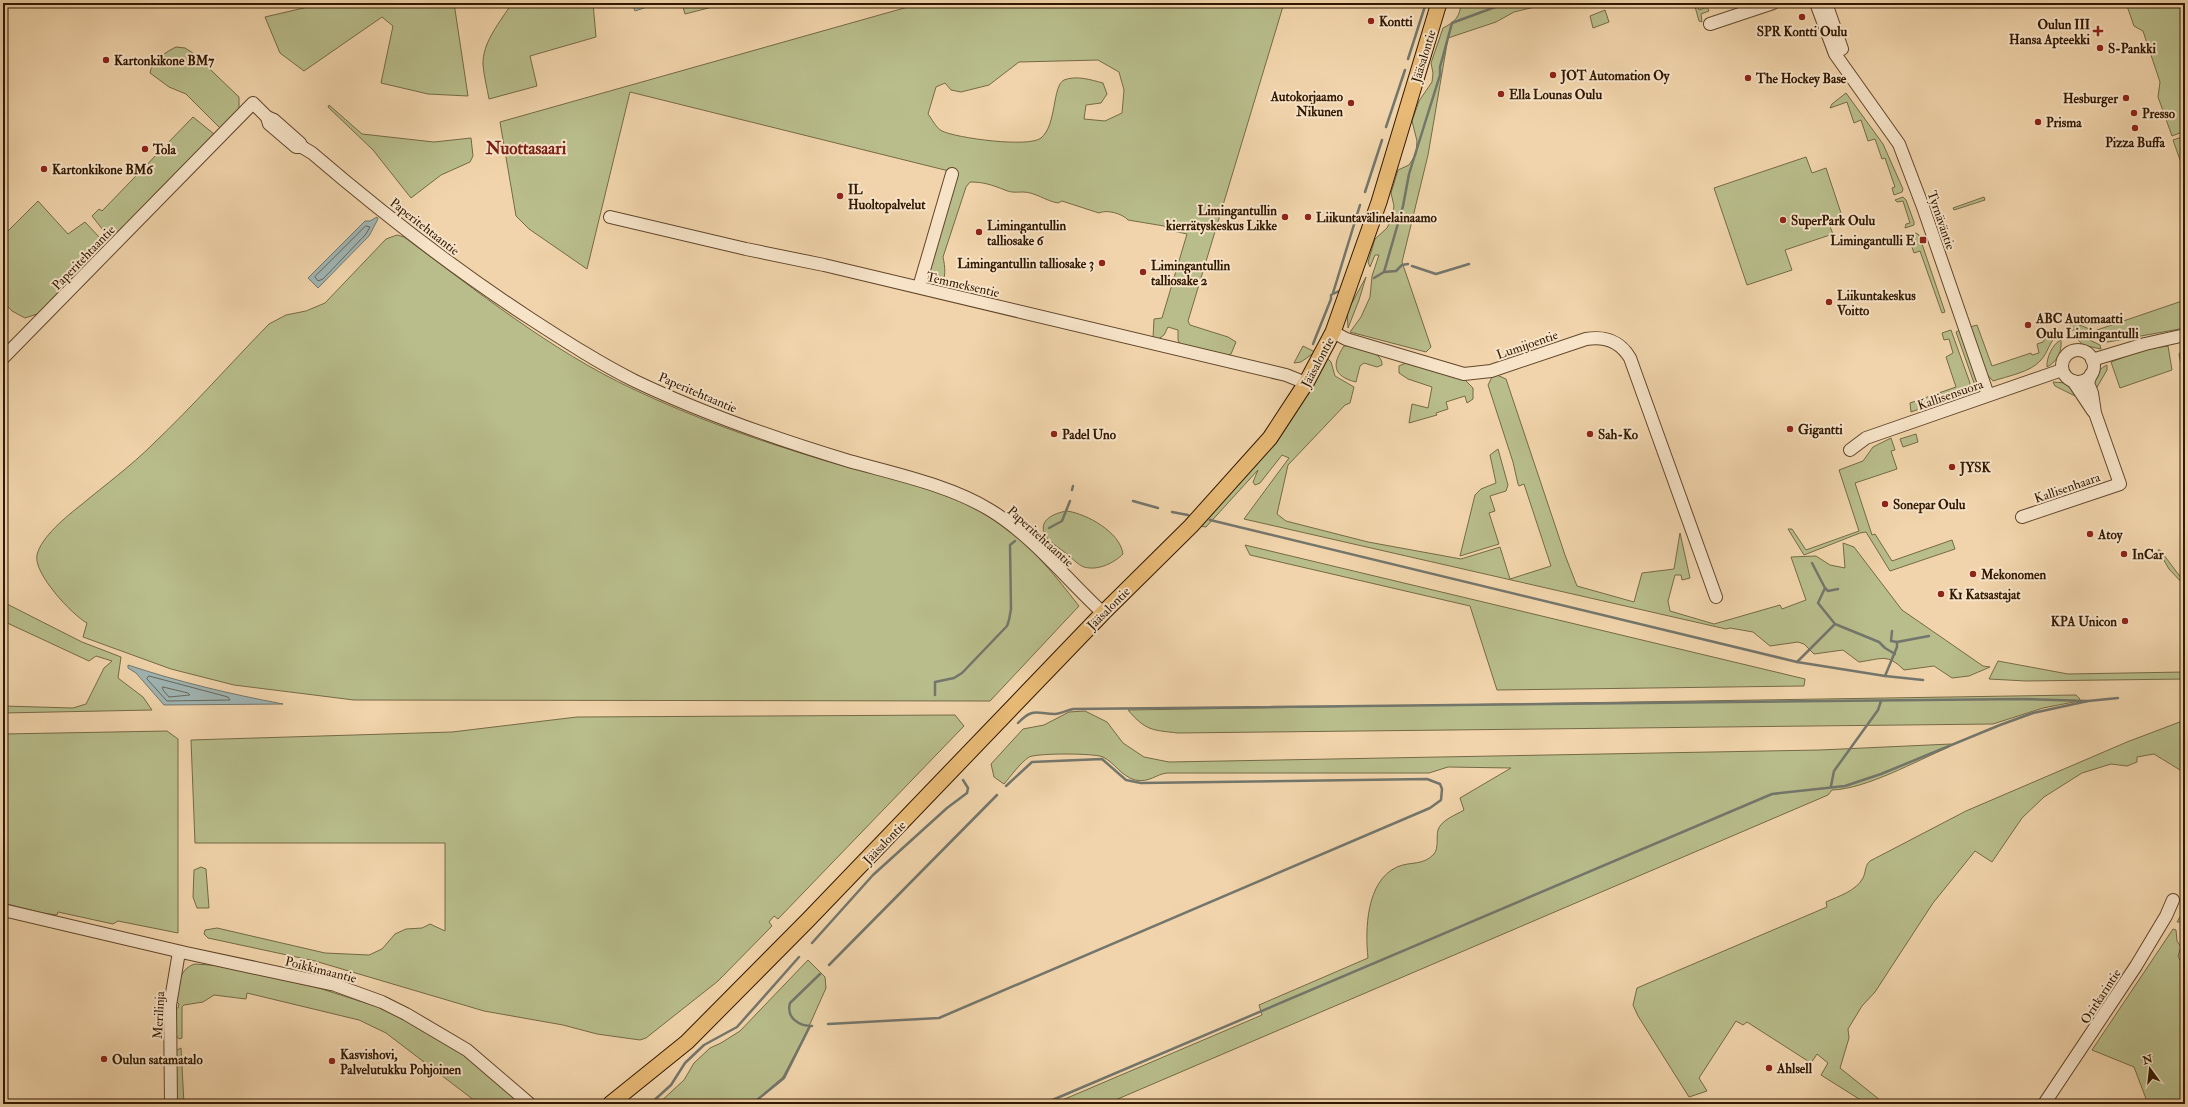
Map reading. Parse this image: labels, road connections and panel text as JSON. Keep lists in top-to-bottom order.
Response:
{
  "streets": {
    "main road": ["Jääsalontie"],
    "street": [
      "Tyrnäväntie",
      "Paperitehtaantie",
      "Temmeksentie",
      "Lumijoentie",
      "Kallisensuora",
      "Kallisenhaara",
      "Poikkimaantie",
      "Oritkarintie",
      "Merilinja"
    ]
  },
  "crossings": [
    ["Jääsalontie", "Paperitehtaantie"],
    ["Jääsalontie", "Temmeksentie"],
    ["Jääsalontie", "Lumijoentie"],
    ["Tyrnäväntie", "Kallisensuora"],
    ["Poikkimaantie", "Merilinja"]
  ],
  "districts": ["Nuottasaari"],
  "places": {
    "other": [
      "SPR Kontti Oulu",
      "Kontti",
      "S-Pankki",
      "Kartonkikone BM7",
      "JOT Automation Oy",
      "The Hockey Base",
      "Ella Lounas Oulu",
      "Hesburger",
      "Autokorjaamo Nikunen",
      "Presso",
      "Prisma",
      "Pizza Buffa",
      "Tola",
      "Kartonkikone BM6",
      "IL Huoltopalvelut",
      "Limingantullin kierrätyskeskus Likke",
      "Liikuntavälinelainaamo",
      "SuperPark Oulu",
      "Limingantullin talliosake 6",
      "Limingantullin talliosake 3",
      "Limingantullin talliosake 2",
      "Liikuntakeskus Voitto",
      "ABC Automaatti Oulu Limingantulli",
      "Gigantti",
      "Padel Uno",
      "Sah-Ko",
      "JYSK",
      "Sonepar Oulu",
      "Atoy",
      "InCar",
      "Mekonomen",
      "K1 Katsastajat",
      "KPA Unicon",
      "Oulun satamatalo",
      "Kasvishovi, Palvelutukku Pohjoinen",
      "Ahlsell"
    ],
    "health": ["Oulun III Hansa Apteekki"],
    "transit": ["Limingantulli E"]
  },
  "north": "top"
}
